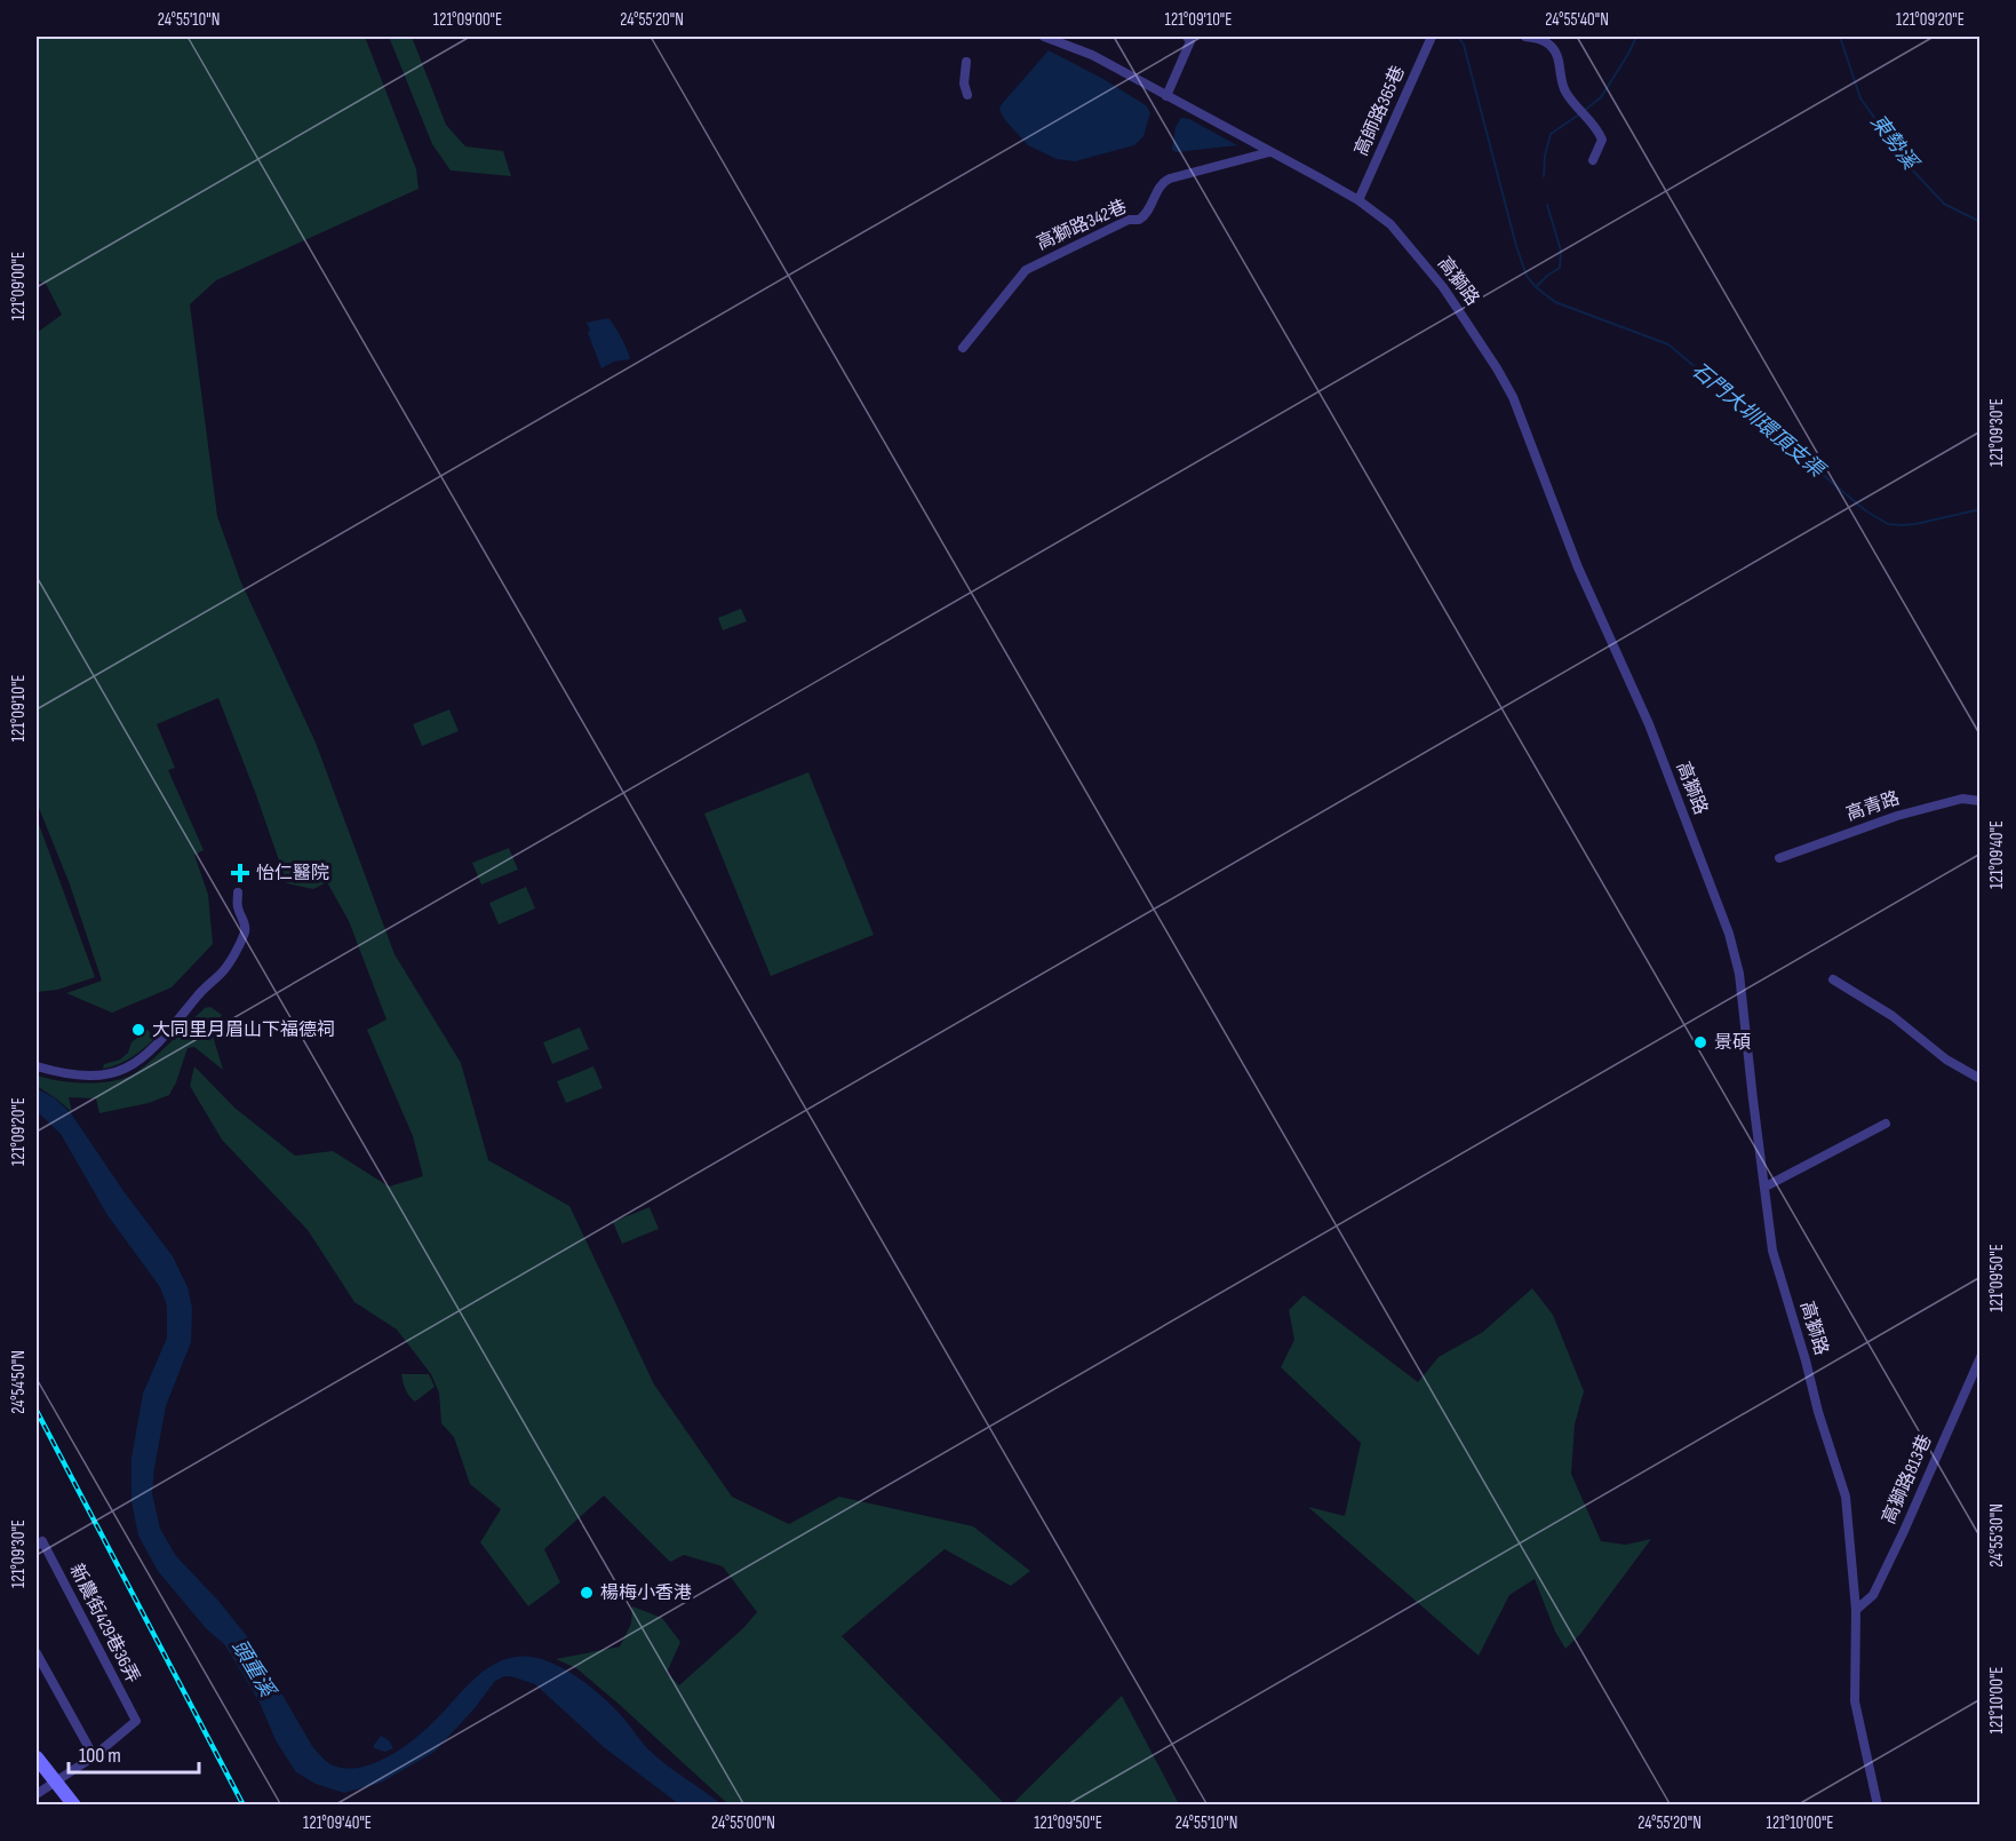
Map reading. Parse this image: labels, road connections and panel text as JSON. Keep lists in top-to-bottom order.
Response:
{
  "streets": {
    "street": [
      "高師路365巷",
      "高獅路342巷",
      "高獅路",
      "高青路",
      "高獅路813巷",
      "新農街429巷36弄"
    ]
  },
  "crossings": [
    ["高師路365巷", "高獅路"],
    ["高獅路342巷", "高獅路"],
    ["高獅路", "高獅路813巷"]
  ],
  "water": ["東勢溪", "石門大圳環頂支渠", "頭重溪"],
  "places": {
    "health": ["怡仁醫院"],
    "other": ["大同里月眉山下福德祠", "景碩", "楊梅小香港"]
  },
  "scale_bar": "100 m",
  "coordinates": [
    "24°55'10\"N",
    "121°09'00\"E",
    "24°55'20\"N",
    "121°09'10\"E",
    "24°55'40\"N",
    "121°09'20\"E",
    "121°09'30\"E",
    "121°09'40\"E",
    "121°09'50\"E",
    "24°54'50\"N",
    "24°55'30\"N",
    "121°10'00\"E",
    "24°55'00\"N"
  ]
}
